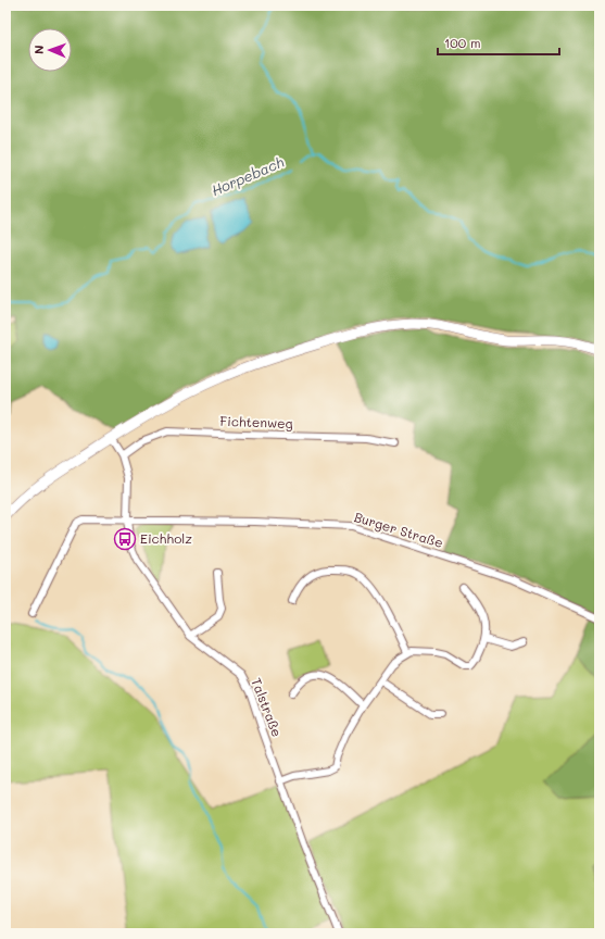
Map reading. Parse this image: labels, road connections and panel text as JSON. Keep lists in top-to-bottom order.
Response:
{
  "streets": {
    "street": ["Fichtenweg", "Burger Straße", "Talstraße"]
  },
  "crossings": [
    ["Fichtenweg", "Talstraße"],
    ["Burger Straße", "Talstraße"]
  ],
  "water": ["Horpebach"],
  "places": {
    "bus stop": ["Eichholz"]
  },
  "scale_bar": "100 m",
  "north": "left"
}
